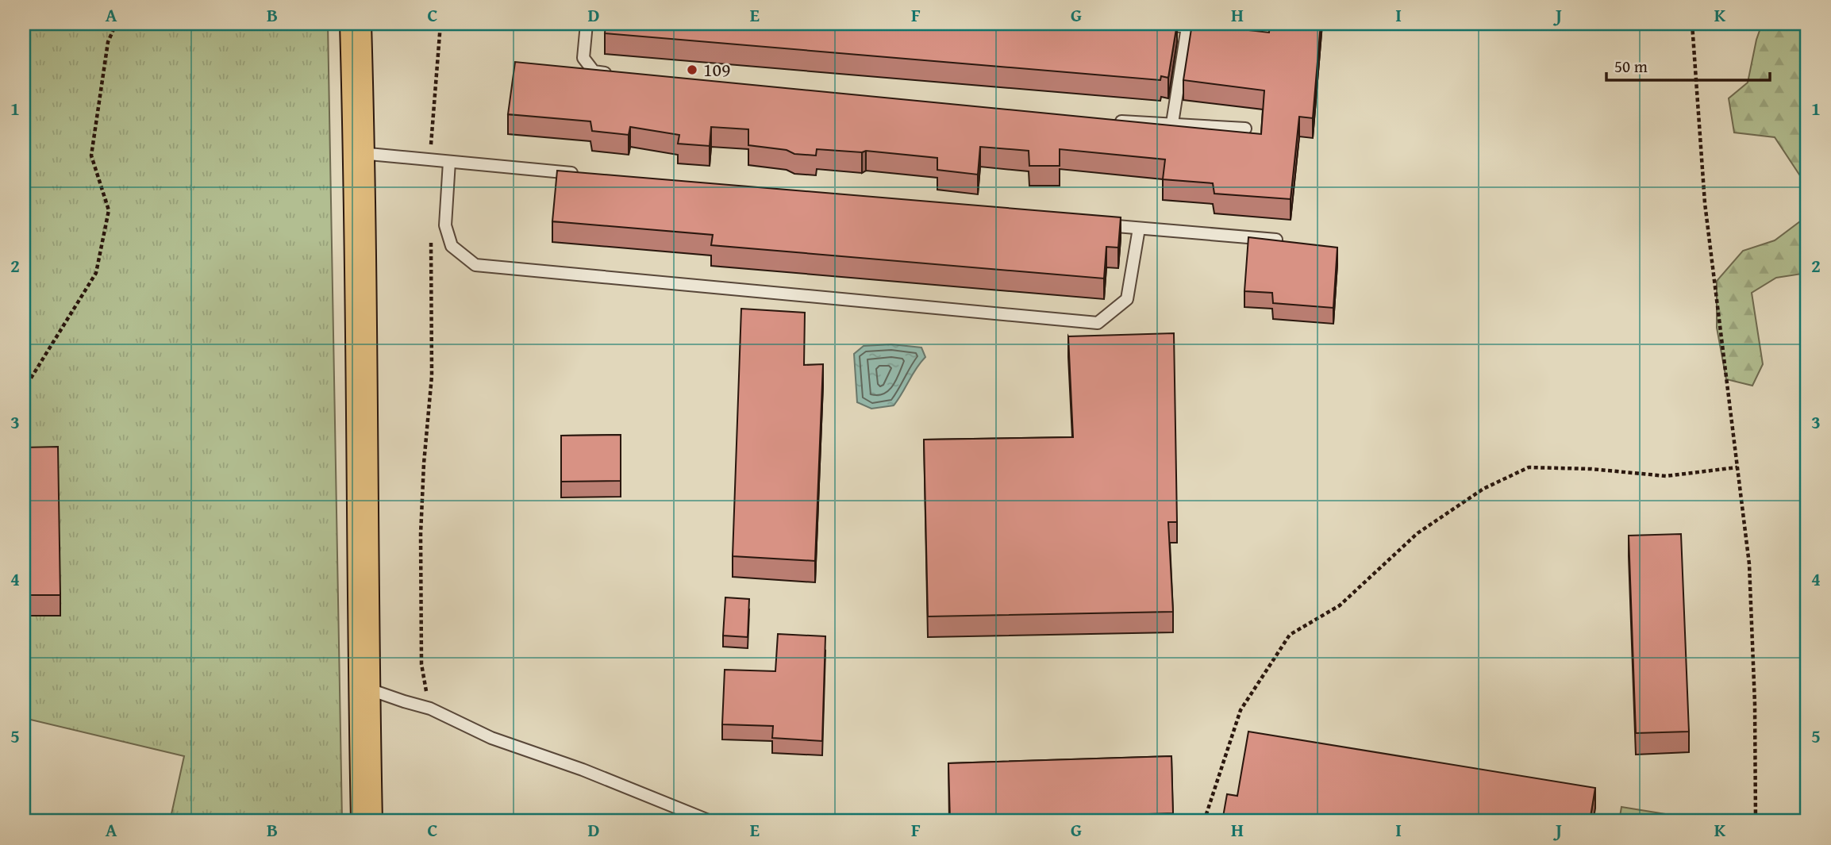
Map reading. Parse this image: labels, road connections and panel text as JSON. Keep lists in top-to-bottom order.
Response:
{
  "places": ["109"],
  "scale_bar": "50 m",
  "grid": {
    "columns": [
      "A",
      "B",
      "C",
      "D",
      "E",
      "F",
      "G",
      "H",
      "I",
      "J",
      "K"
    ],
    "rows": [
      "1",
      "2",
      "3",
      "4",
      "5"
    ]
  }
}
